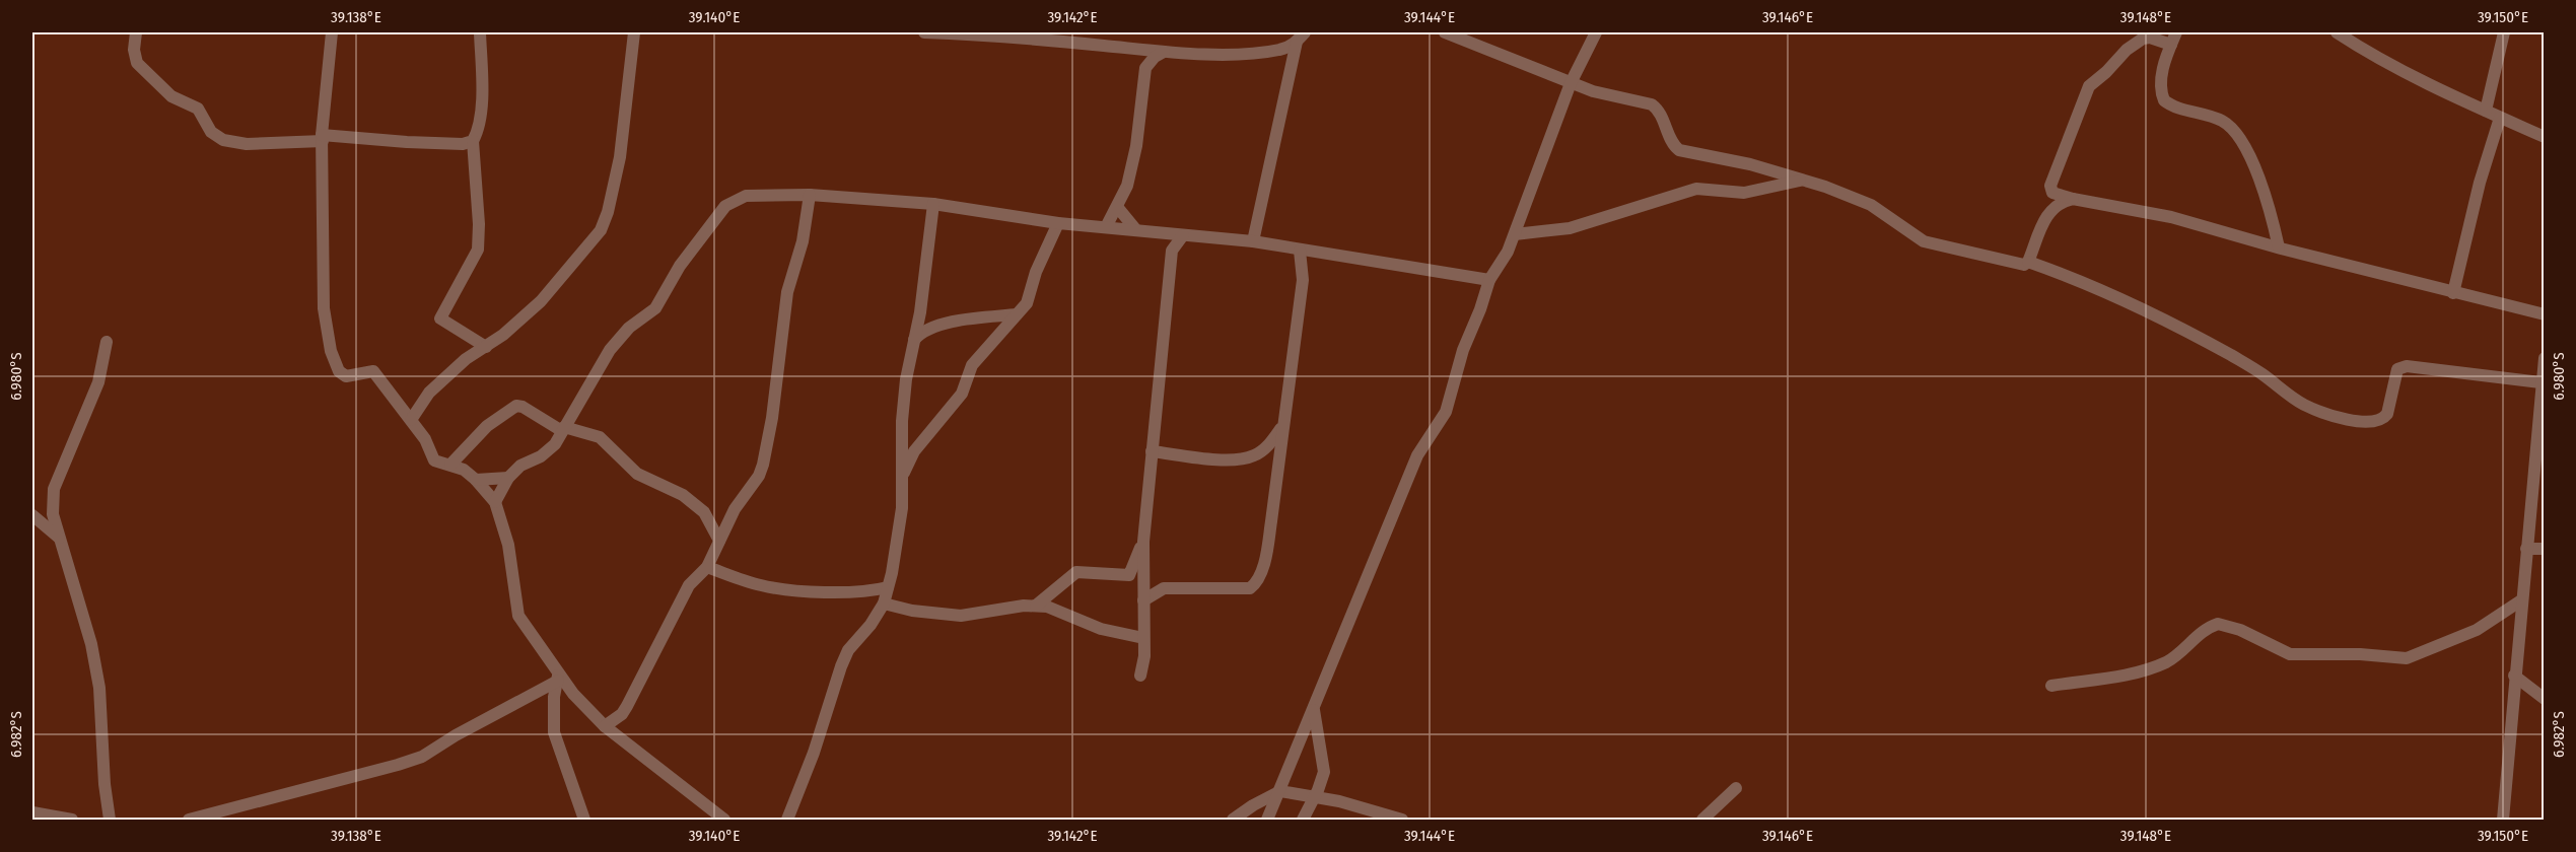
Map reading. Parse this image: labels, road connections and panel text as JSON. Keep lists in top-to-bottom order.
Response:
{
  "coordinates": [
    "39.138°E",
    "39.140°E",
    "39.142°E",
    "39.144°E",
    "39.146°E",
    "39.148°E",
    "39.150°E",
    "6.980°S",
    "6.982°S"
  ]
}
